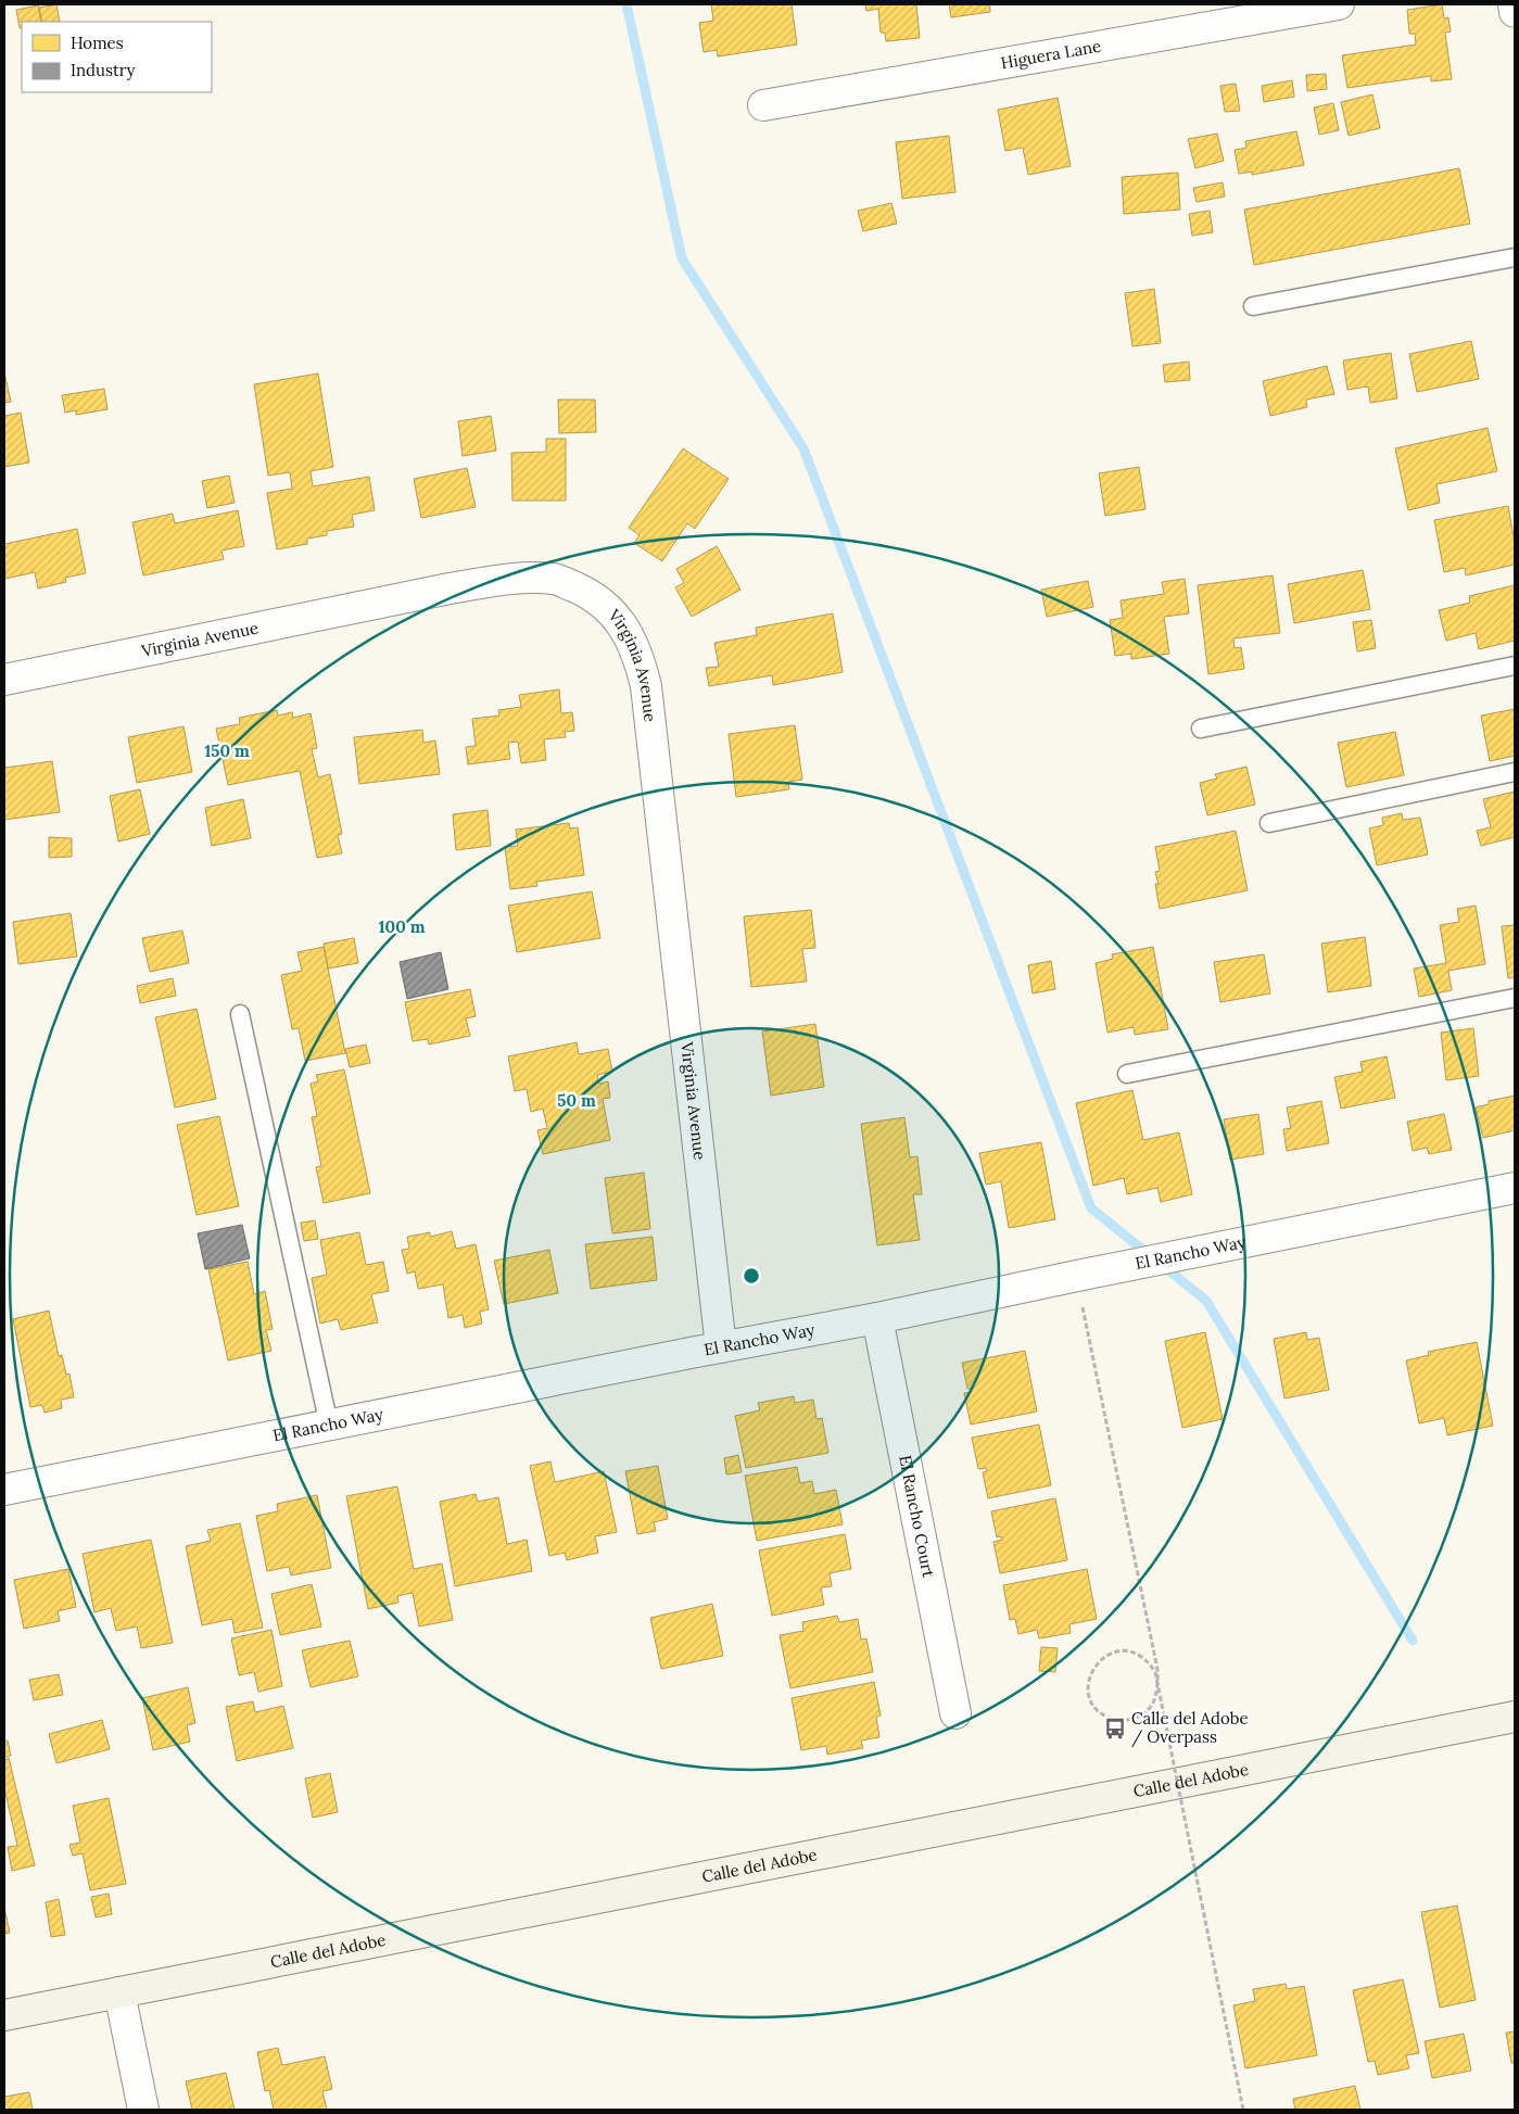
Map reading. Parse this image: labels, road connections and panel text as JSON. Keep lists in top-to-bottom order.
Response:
{
  "streets": {
    "street": [
      "Higuera Lane",
      "Virginia Avenue",
      "El Rancho Way",
      "El Rancho Court",
      "Calle del Adobe"
    ]
  },
  "crossings": [
    ["Virginia Avenue", "El Rancho Way"],
    ["El Rancho Way", "El Rancho Court"]
  ],
  "places": {
    "bus stop": ["Calle del Adobe / Overpass"]
  },
  "legend": ["Homes", "Industry"],
  "rings": ["150 m", "100 m", "50 m"]
}
